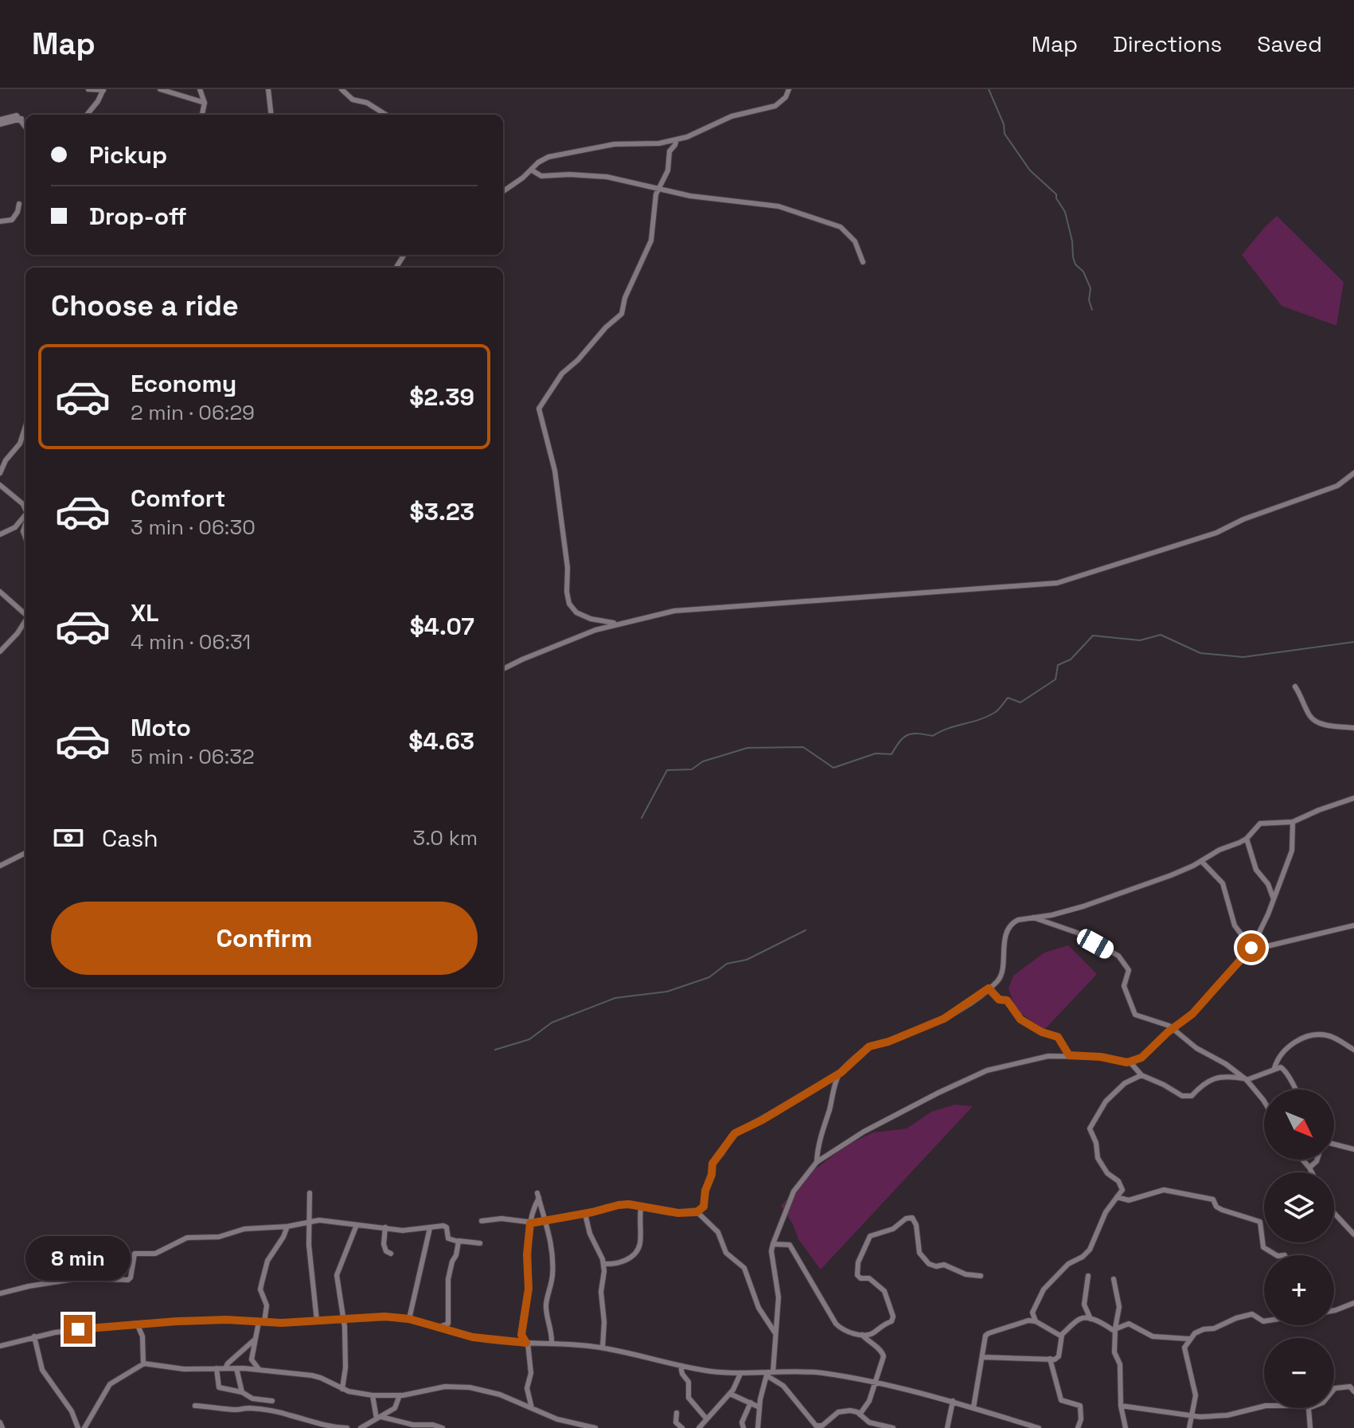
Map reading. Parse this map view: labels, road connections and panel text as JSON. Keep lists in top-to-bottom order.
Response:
{
  "north": "bottom right",
  "page": {
    "header": "Map",
    "nav": ["Map", "Directions", "Saved"],
    "banner": ["Pickup", "Drop-off"],
    "heading": "Choose a ride",
    "list": [
      {
        "name": "Economy",
        "note": "2 min · 06:29",
        "value": "$2.39"
      },
      {
        "name": "Comfort",
        "note": "3 min · 06:30",
        "value": "$3.23"
      },
      {
        "name": "XL",
        "note": "4 min · 06:31",
        "value": "$4.07"
      },
      {
        "name": "Moto",
        "note": "5 min · 06:32",
        "value": "$4.63"
      }
    ],
    "pay": ["Cash", "3.0 km"],
    "buttons": "Confirm",
    "map_buttons": ["+", "−"],
    "bubble": "8 min"
  }
}
